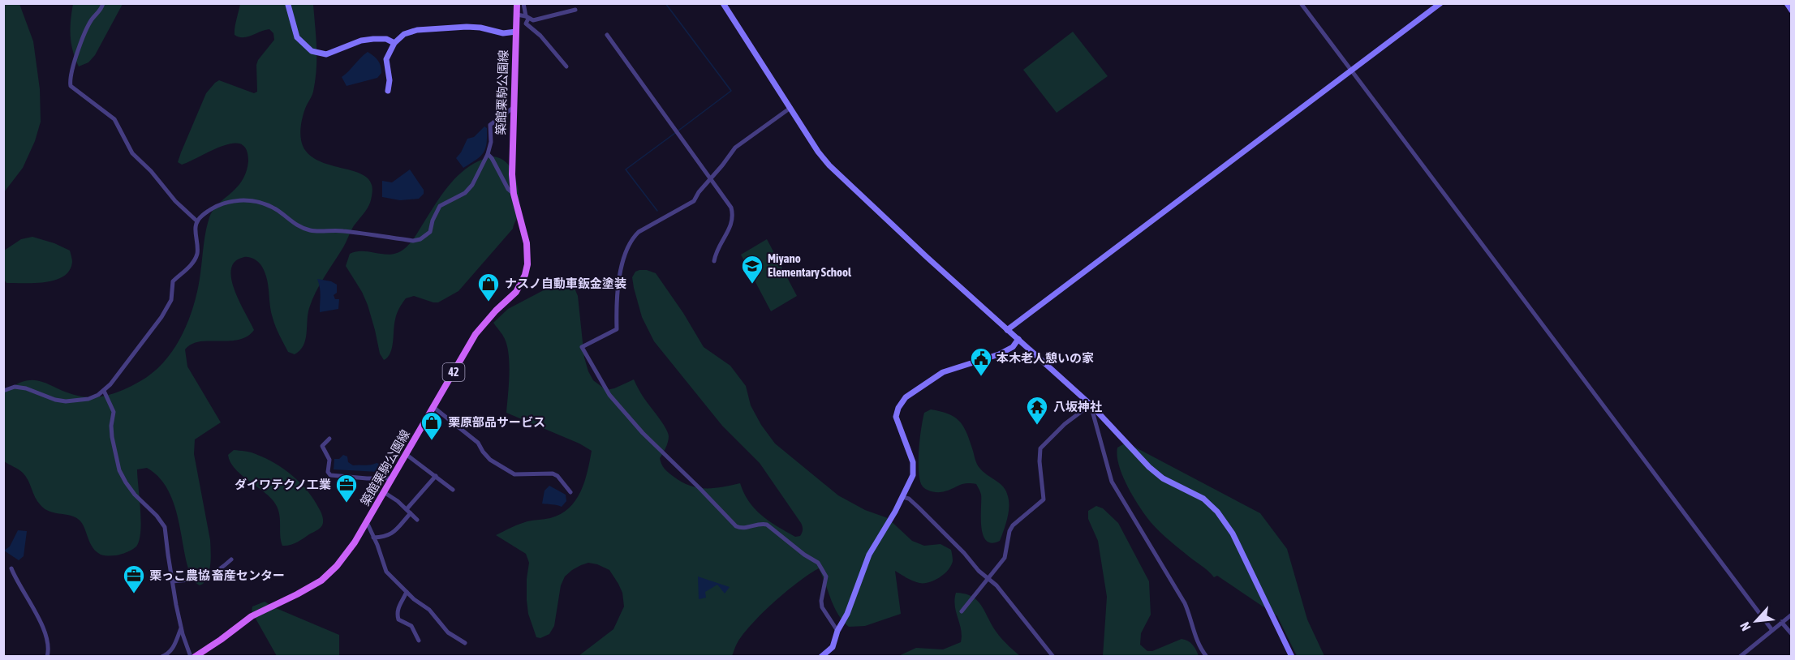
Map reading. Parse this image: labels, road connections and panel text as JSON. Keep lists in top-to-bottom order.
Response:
{
  "streets": {
    "main road": ["築館栗駒公園線", "42"]
  },
  "places": {
    "school or university": ["Miyano Elementary School"],
    "shop": ["ナスノ自動車鈑金塗装", "栗原部品サービス"],
    "public building": ["本木老人憩いの家"],
    "temple": ["八坂神社"],
    "office": ["ダイワテクノ工業", "栗っこ農協 畜産センター"]
  },
  "north": "bottom left"
}
